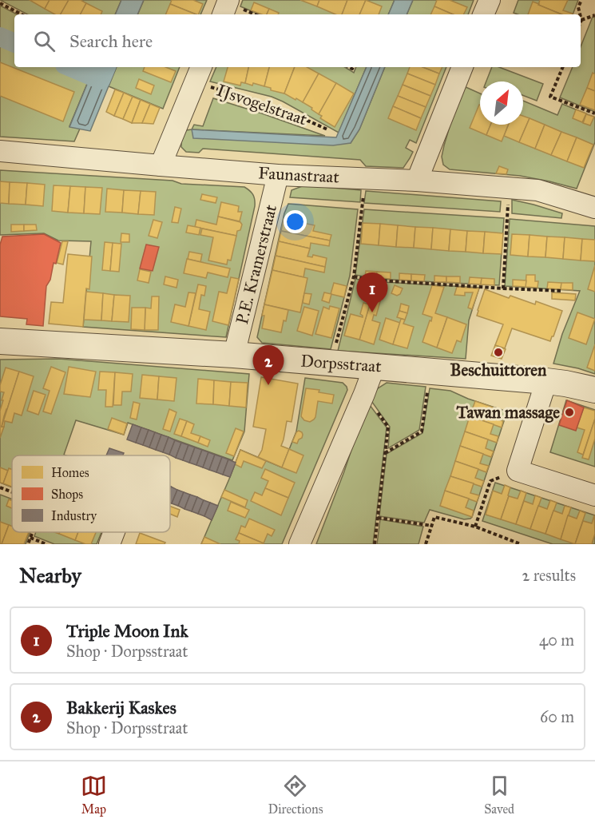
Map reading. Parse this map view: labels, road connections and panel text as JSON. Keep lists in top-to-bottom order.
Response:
{
  "streets": {
    "street": [
      "IJsvogelstraat",
      "Faunastraat",
      "P.E. Kramerstraat",
      "Dorpsstraat"
    ]
  },
  "crossings": [
    ["IJsvogelstraat", "Faunastraat"],
    ["Faunastraat", "P.E. Kramerstraat"],
    ["P.E. Kramerstraat", "Dorpsstraat"]
  ],
  "places": ["Beschuittoren", "Tawan massage"],
  "legend": ["Homes", "Shops", "Industry"],
  "north": "top right",
  "page": {
    "search": "Search here",
    "pins": ["1", "2"],
    "heading": ["Nearby", "2 results"],
    "list": [
      {
        "mark": "1",
        "name": "Triple Moon Ink",
        "note": "Shop · Dorpsstraat",
        "value": "40 m"
      },
      {
        "mark": "2",
        "name": "Bakkerij Kaskes",
        "note": "Shop · Dorpsstraat",
        "value": "60 m"
      }
    ],
    "nav": ["Map", "Directions", "Saved"]
  }
}
